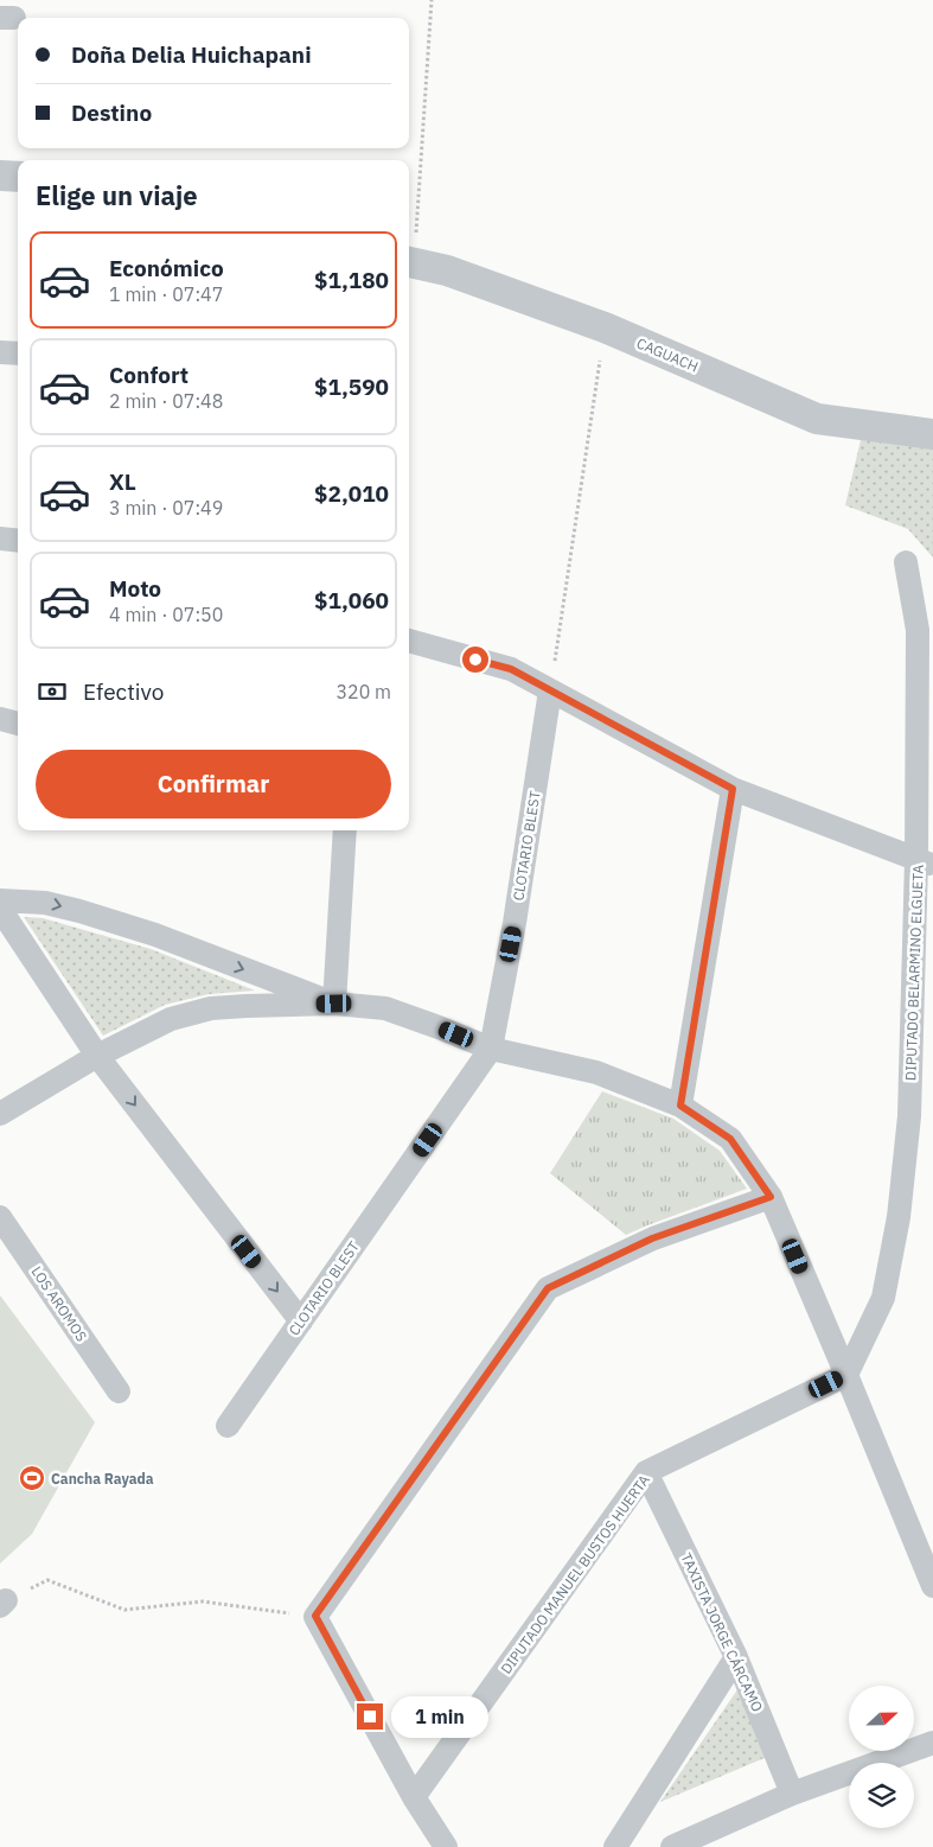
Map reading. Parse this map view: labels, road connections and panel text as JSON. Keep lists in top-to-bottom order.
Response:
{
  "streets": {
    "street": [
      "CAGUACH",
      "CLOTARIO BLEST",
      "DIPUTADO BELARMINO ELGUETA",
      "LOS AROMOS",
      "DIPUTADO MANUEL BUSTOS HUERTA",
      "TAXISTA JORGE CÁRCAMO"
    ]
  },
  "crossings": [
    ["DIPUTADO BELARMINO ELGUETA", "DIPUTADO MANUEL BUSTOS HUERTA"],
    ["DIPUTADO MANUEL BUSTOS HUERTA", "TAXISTA JORGE CÁRCAMO"]
  ],
  "places": {
    "sports": ["Cancha Rayada"]
  },
  "north": "right",
  "page": {
    "banner": ["Doña Delia Huichapani", "Destino"],
    "heading": "Elige un viaje",
    "list": [
      {
        "name": "Económico",
        "note": "1 min · 07:47",
        "value": "$1,180"
      },
      {
        "name": "Confort",
        "note": "2 min · 07:48",
        "value": "$1,590"
      },
      {
        "name": "XL",
        "note": "3 min · 07:49",
        "value": "$2,010"
      },
      {
        "name": "Moto",
        "note": "4 min · 07:50",
        "value": "$1,060"
      }
    ],
    "pay": ["Efectivo", "320 m"],
    "buttons": "Confirmar",
    "bubble": "1 min"
  }
}
